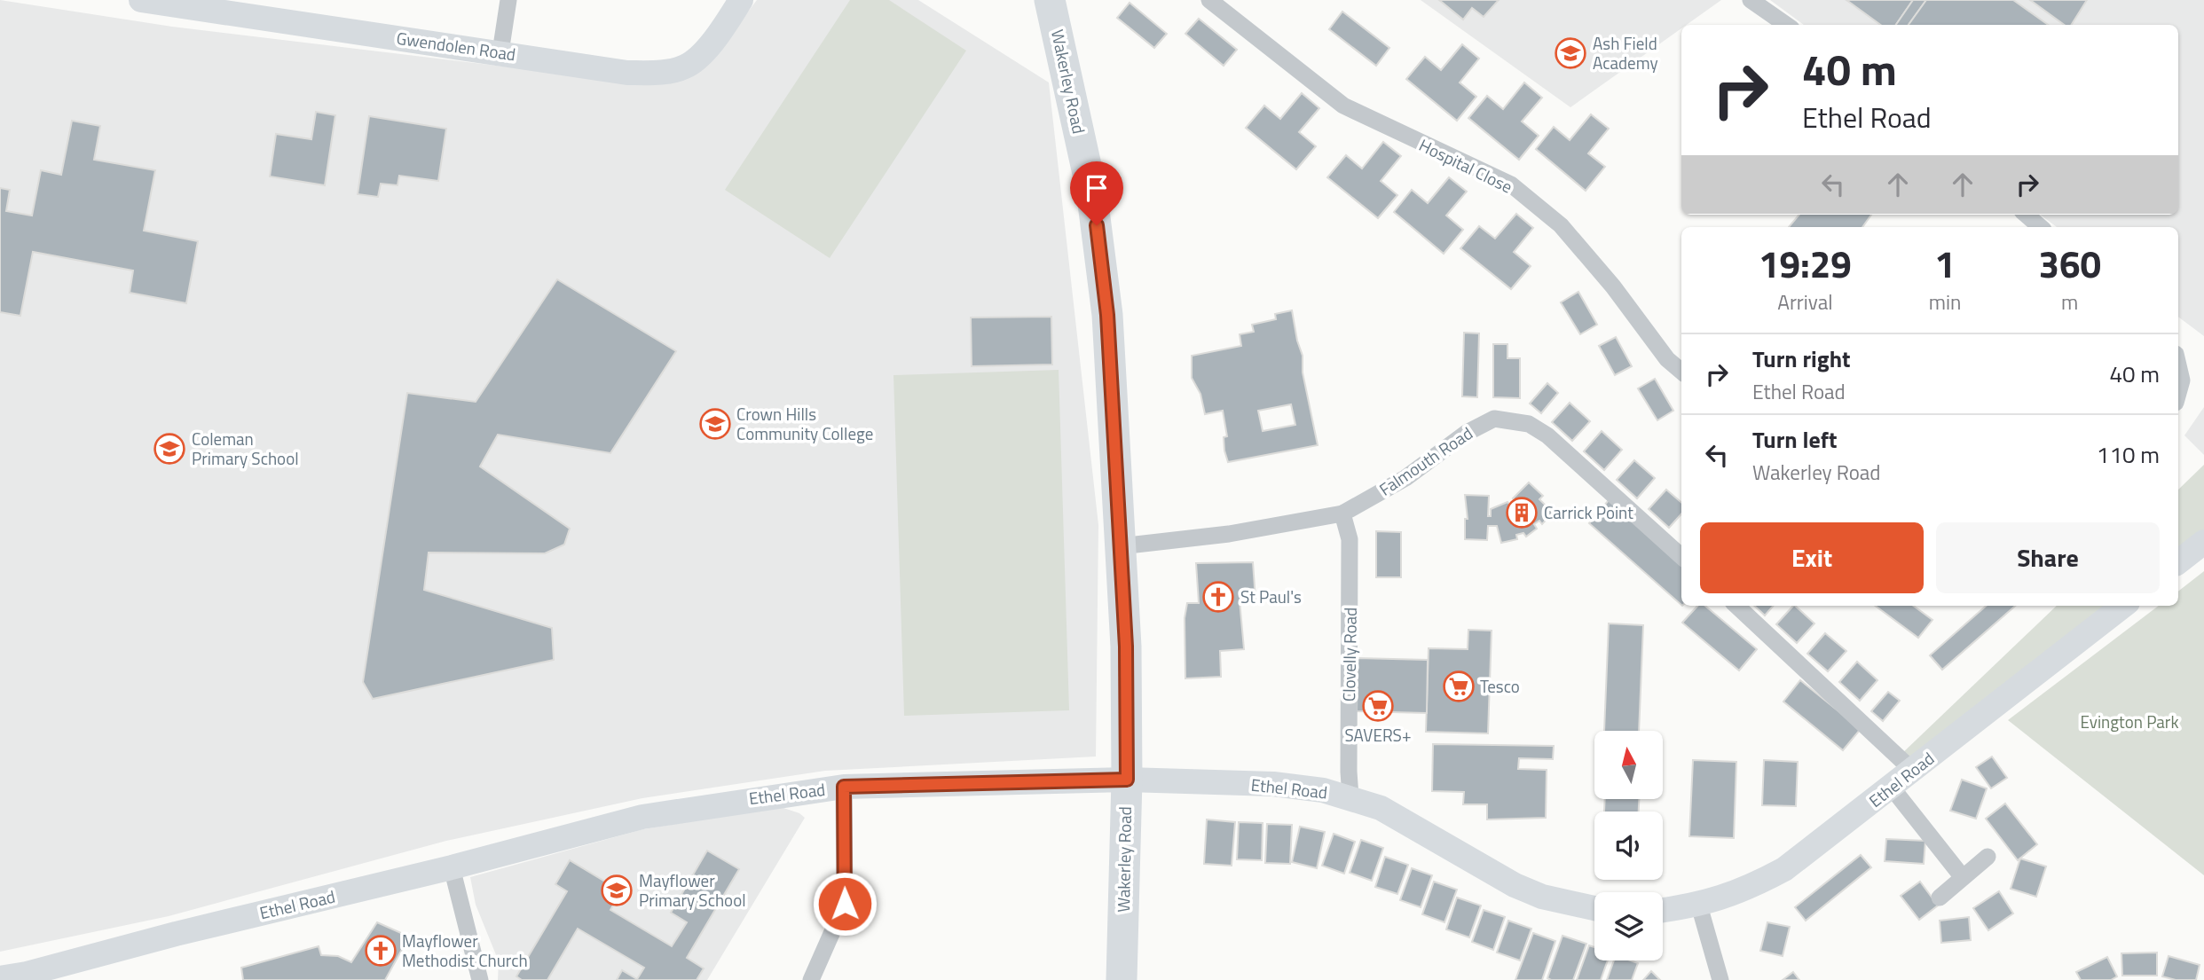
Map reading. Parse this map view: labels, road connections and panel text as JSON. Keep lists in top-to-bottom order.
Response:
{
  "streets": {
    "highway": ["Wakerley Road"],
    "street": [
      "Gwendolen Road",
      "Hospital Close",
      "Falmouth Road",
      "Clovelly Road",
      "Ethel Road"
    ]
  },
  "crossings": [
    ["Wakerley Road", "Falmouth Road"],
    ["Wakerley Road", "Ethel Road"],
    ["Falmouth Road", "Clovelly Road"],
    ["Clovelly Road", "Ethel Road"]
  ],
  "parks": ["Evington Park"],
  "places": {
    "school or university": [
      "Ash Field Academy",
      "Crown Hills Community College",
      "Coleman Primary School",
      "Mayflower Primary School"
    ],
    "building": ["Carrick Point"],
    "church": ["St Paul's", "Mayflower Methodist Church"],
    "supermarket": ["Tesco", "SAVERS+"]
  },
  "north": "top",
  "page": {
    "turn": ["40 m", "Ethel Road"],
    "eta": [
      "19:29",
      "Arrival",
      "1",
      "min",
      "360",
      "m"
    ],
    "list": [
      {
        "name": "Turn right",
        "note": "Ethel Road",
        "value": "40 m"
      },
      {
        "name": "Turn left",
        "note": "Wakerley Road",
        "value": "110 m"
      }
    ],
    "buttons": ["Exit", "Share"]
  }
}
